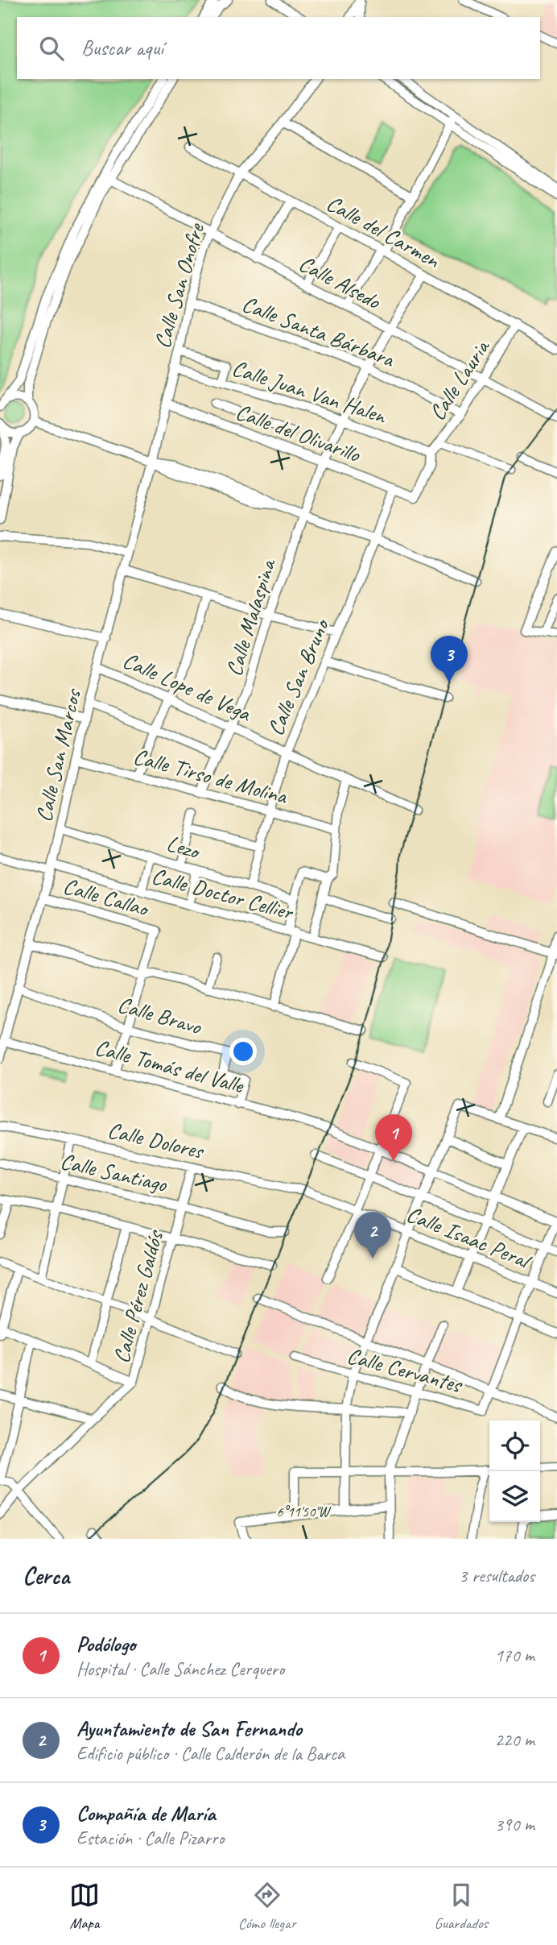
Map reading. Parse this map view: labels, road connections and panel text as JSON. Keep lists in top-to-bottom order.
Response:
{
  "streets": {
    "street": [
      "Calle del Carmen",
      "Calle Alsedo",
      "Calle San Onofre",
      "Calle Santa Bárbara",
      "Calle Lauria",
      "Calle Juan Van Halen",
      "Calle del Olivarillo",
      "Calle Malaspina",
      "Calle San Bruno",
      "Calle Lope de Vega",
      "Calle San Marcos",
      "Calle Tirso de Molina",
      "Lezo",
      "Calle Doctor Cellier",
      "Calle Callao",
      "Calle Bravo",
      "Calle Tomás del Valle",
      "Calle Dolores",
      "Calle Santiago",
      "Calle Isaac Peral",
      "Calle Pérez Galdós",
      "Calle Cervantes"
    ]
  },
  "crossings": [
    ["Calle del Carmen", "Calle San Onofre"],
    ["Calle del Carmen", "Calle Lauria"],
    ["Calle del Carmen", "Calle Malaspina"],
    ["Calle Alsedo", "Calle San Onofre"],
    ["Calle Alsedo", "Calle Lauria"],
    ["Calle Alsedo", "Calle Malaspina"],
    ["Calle San Onofre", "Calle Santa Bárbara"],
    ["Calle San Onofre", "Calle Juan Van Halen"],
    ["Calle San Onofre", "Calle del Olivarillo"],
    ["Calle San Onofre", "Calle San Marcos"],
    ["Calle Santa Bárbara", "Calle Lauria"],
    ["Calle Santa Bárbara", "Calle Malaspina"],
    ["Calle Lauria", "Calle Juan Van Halen"],
    ["Calle Lauria", "Calle del Olivarillo"],
    ["Calle Juan Van Halen", "Calle del Olivarillo"],
    ["Calle Juan Van Halen", "Calle Malaspina"],
    ["Calle del Olivarillo", "Calle Malaspina"],
    ["Calle del Olivarillo", "Calle San Bruno"],
    ["Calle Malaspina", "Calle Lope de Vega"],
    ["Calle Malaspina", "Calle Tirso de Molina"],
    ["Calle San Bruno", "Calle Lope de Vega"],
    ["Calle San Bruno", "Calle Tirso de Molina"],
    ["Calle San Bruno", "Lezo"],
    ["Calle Lope de Vega", "Calle San Marcos"],
    ["Calle San Marcos", "Calle Tirso de Molina"],
    ["Calle San Marcos", "Lezo"],
    ["Calle San Marcos", "Calle Doctor Cellier"],
    ["Calle San Marcos", "Calle Callao"],
    ["Calle San Marcos", "Calle Bravo"],
    ["Calle San Marcos", "Calle Tomás del Valle"],
    ["Calle Bravo", "Calle Tomás del Valle"],
    ["Calle Dolores", "Calle Isaac Peral"],
    ["Calle Dolores", "Calle Pérez Galdós"],
    ["Calle Santiago", "Calle Pérez Galdós"]
  ],
  "page": {
    "search": "Buscar aquí",
    "pins": ["3", "1", "2"],
    "heading": ["Cerca", "3 resultados"],
    "list": [
      {
        "mark": "1",
        "name": "Podólogo",
        "note": "Hospital · Calle Sánchez Cerquero",
        "value": "170 m"
      },
      {
        "mark": "2",
        "name": "Ayuntamiento de San Fernando",
        "note": "Edificio público · Calle Calderón de la Barca",
        "value": "220 m"
      },
      {
        "mark": "3",
        "name": "Compañía de María",
        "note": "Estación · Calle Pizarro",
        "value": "390 m"
      }
    ],
    "nav": ["Mapa", "Cómo llegar", "Guardados"]
  },
  "coordinates": ["6°11'50\"W"]
}
